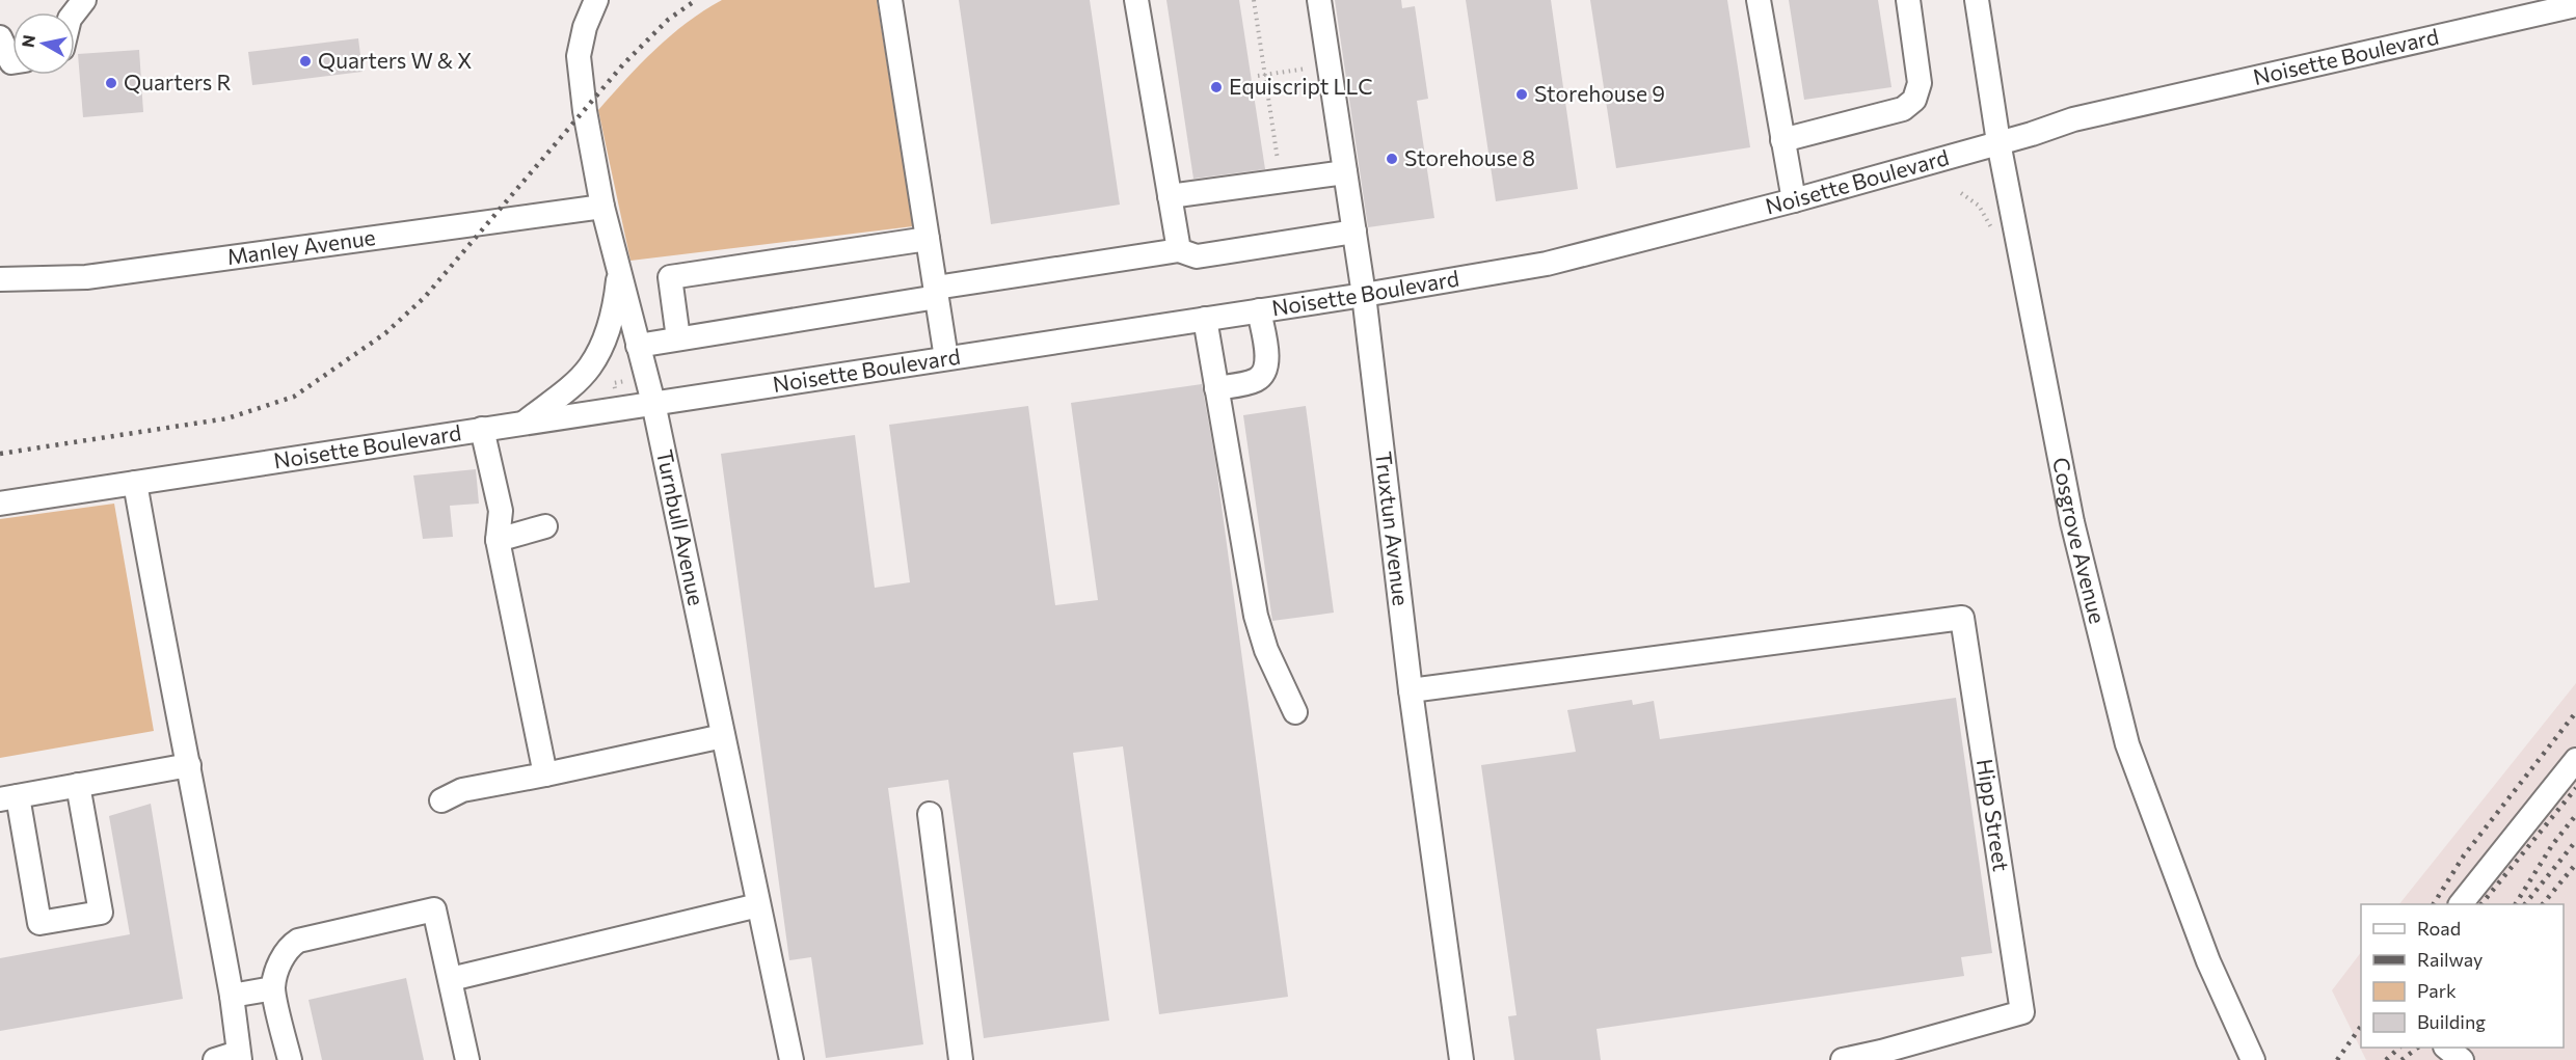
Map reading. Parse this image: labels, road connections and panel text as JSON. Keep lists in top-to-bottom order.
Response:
{
  "streets": {
    "street": [
      "Noisette Boulevard",
      "Manley Avenue",
      "Turnbull Avenue",
      "Truxtun Avenue",
      "Cosgrove Avenue",
      "Hipp Street"
    ]
  },
  "crossings": [
    ["Noisette Boulevard", "Turnbull Avenue"],
    ["Noisette Boulevard", "Truxtun Avenue"],
    ["Noisette Boulevard", "Cosgrove Avenue"],
    ["Manley Avenue", "Turnbull Avenue"],
    ["Truxtun Avenue", "Hipp Street"]
  ],
  "places": [
    "Quarters W & X",
    "Quarters R",
    "Equiscript LLC",
    "Storehouse 9",
    "Storehouse 8"
  ],
  "legend": [
    "Road",
    "Railway",
    "Park",
    "Building"
  ],
  "north": "left"
}
